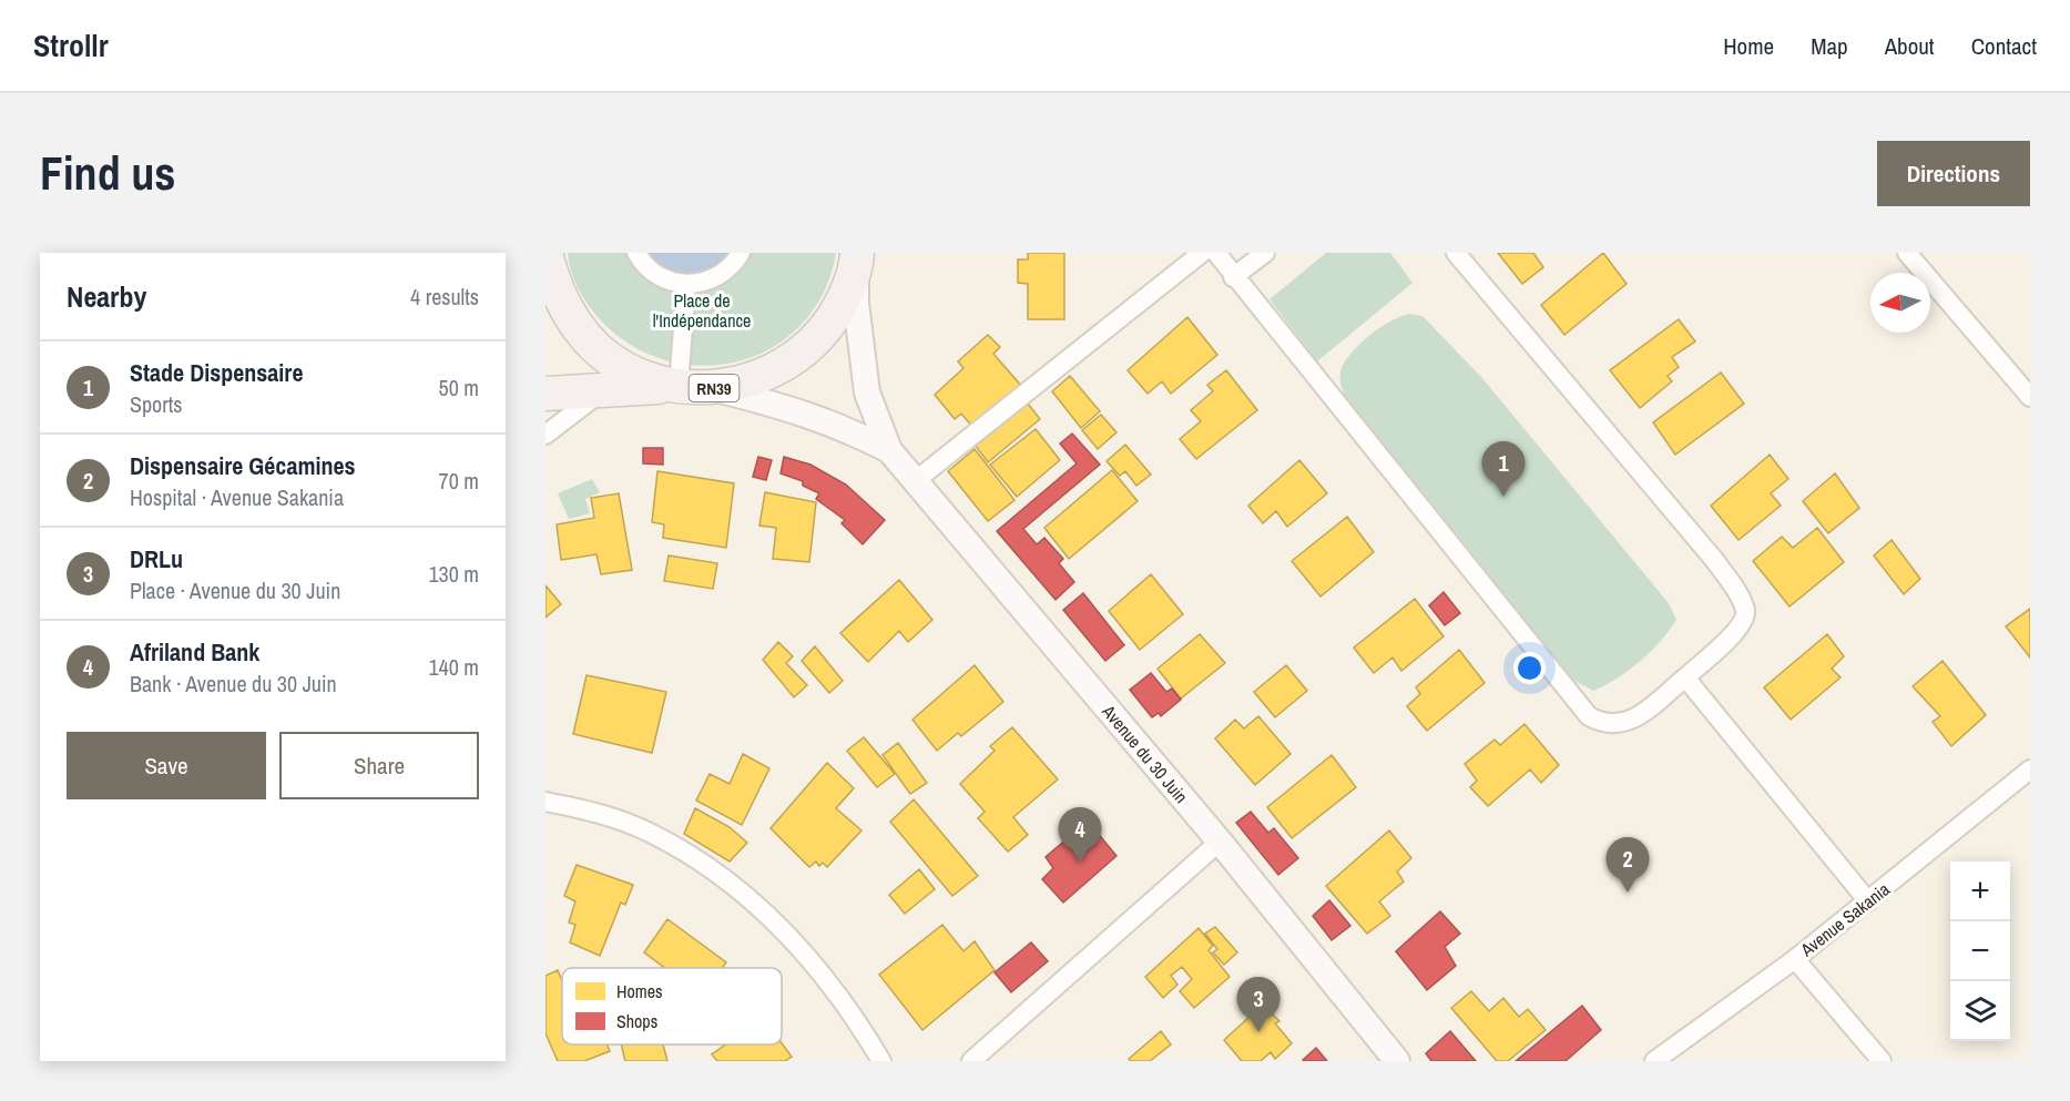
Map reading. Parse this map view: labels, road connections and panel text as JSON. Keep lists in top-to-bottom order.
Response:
{
  "streets": {
    "highway": ["RN39"],
    "street": ["Avenue du 30 Juin", "Avenue Sakania"]
  },
  "parks": ["Place de l'Indépendance"],
  "legend": ["Homes", "Shops"],
  "north": "left",
  "page": {
    "header": "Strollr",
    "nav": [
      "Home",
      "Map",
      "About",
      "Contact"
    ],
    "buttons": [
      "Directions",
      ["Save", "Share"]
    ],
    "title": "Find us",
    "heading": ["Nearby", "4 results"],
    "list": [
      {
        "mark": "1",
        "name": "Stade Dispensaire",
        "note": "Sports",
        "value": "50 m"
      },
      {
        "mark": "2",
        "name": "Dispensaire Gécamines",
        "note": "Hospital · Avenue Sakania",
        "value": "70 m"
      },
      {
        "mark": "3",
        "name": "DRLu",
        "note": "Place · Avenue du 30 Juin",
        "value": "130 m"
      },
      {
        "mark": "4",
        "name": "Afriland Bank",
        "note": "Bank · Avenue du 30 Juin",
        "value": "140 m"
      }
    ],
    "pins": [
      "1",
      "4",
      "2",
      "3"
    ],
    "map_buttons": ["+", "−"]
  }
}
